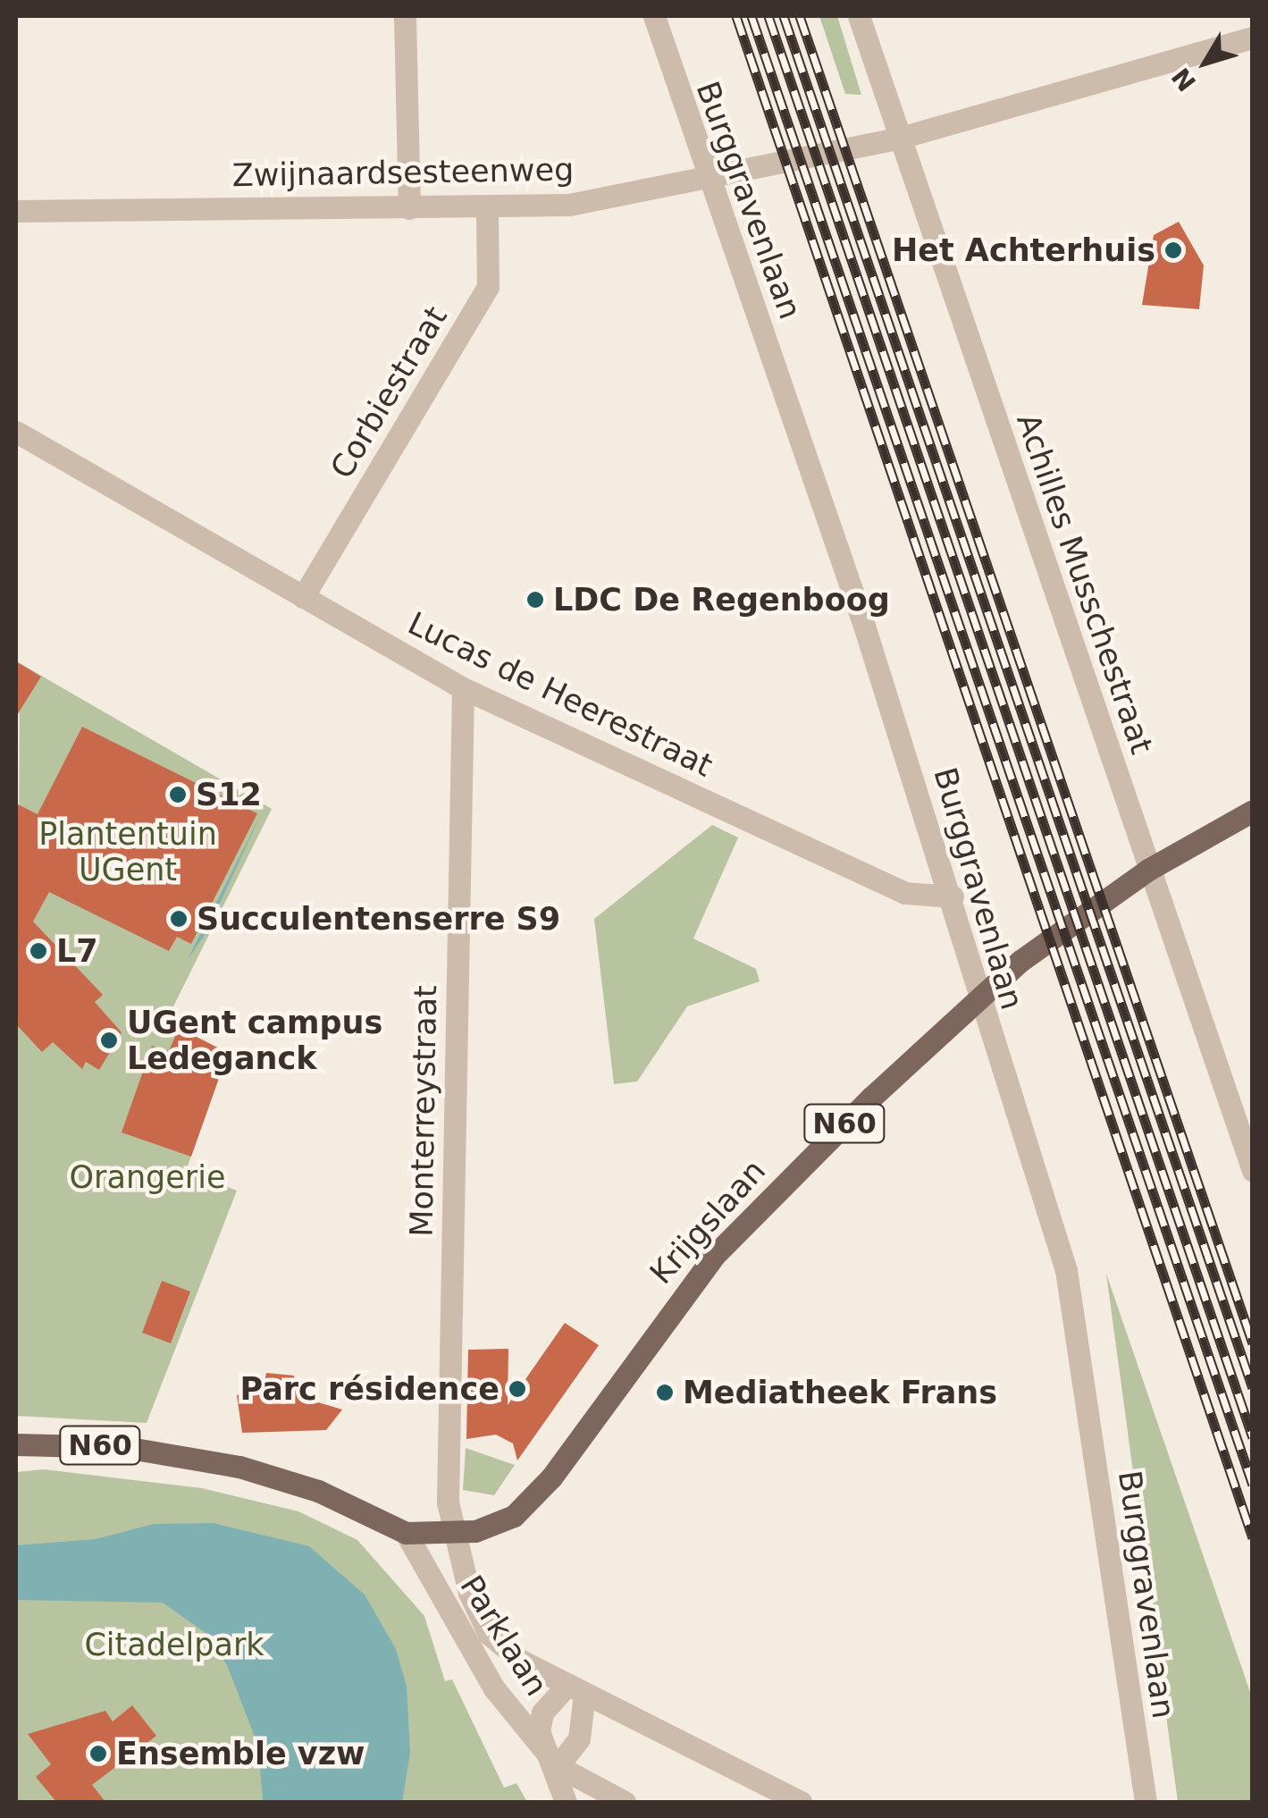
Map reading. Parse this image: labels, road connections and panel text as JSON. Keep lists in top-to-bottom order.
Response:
{
  "streets": {
    "main road": ["N60", "Krijgslaan"],
    "street": [
      "Zwijnaardsesteenweg",
      "Burggravenlaan",
      "Corbiestraat",
      "Achilles Musschestraat",
      "Lucas de Heerestraat",
      "Monterreystraat",
      "Parklaan"
    ]
  },
  "crossings": [
    ["Zwijnaardsesteenweg", "Burggravenlaan"],
    ["Zwijnaardsesteenweg", "Corbiestraat"],
    ["Zwijnaardsesteenweg", "Achilles Musschestraat"],
    ["Burggravenlaan", "Lucas de Heerestraat"],
    ["Burggravenlaan", "Krijgslaan"],
    ["Corbiestraat", "Lucas de Heerestraat"],
    ["Achilles Musschestraat", "Krijgslaan"],
    ["Lucas de Heerestraat", "Monterreystraat"],
    ["Monterreystraat", "N60"],
    ["Monterreystraat", "Krijgslaan"],
    ["Monterreystraat", "Parklaan"],
    ["N60", "Krijgslaan"],
    ["N60", "Parklaan"],
    ["Krijgslaan", "Parklaan"]
  ],
  "parks": ["Plantentuin UGent", "Orangerie", "Citadelpark"],
  "places": [
    "Het Achterhuis",
    "LDC De Regenboog",
    "S12",
    "Succulentenserre S9",
    "L7",
    "UGent campus Ledeganck",
    "Parc résidence",
    "Mediatheek Frans",
    "Ensemble vzw"
  ],
  "north": "bottom left"
}
